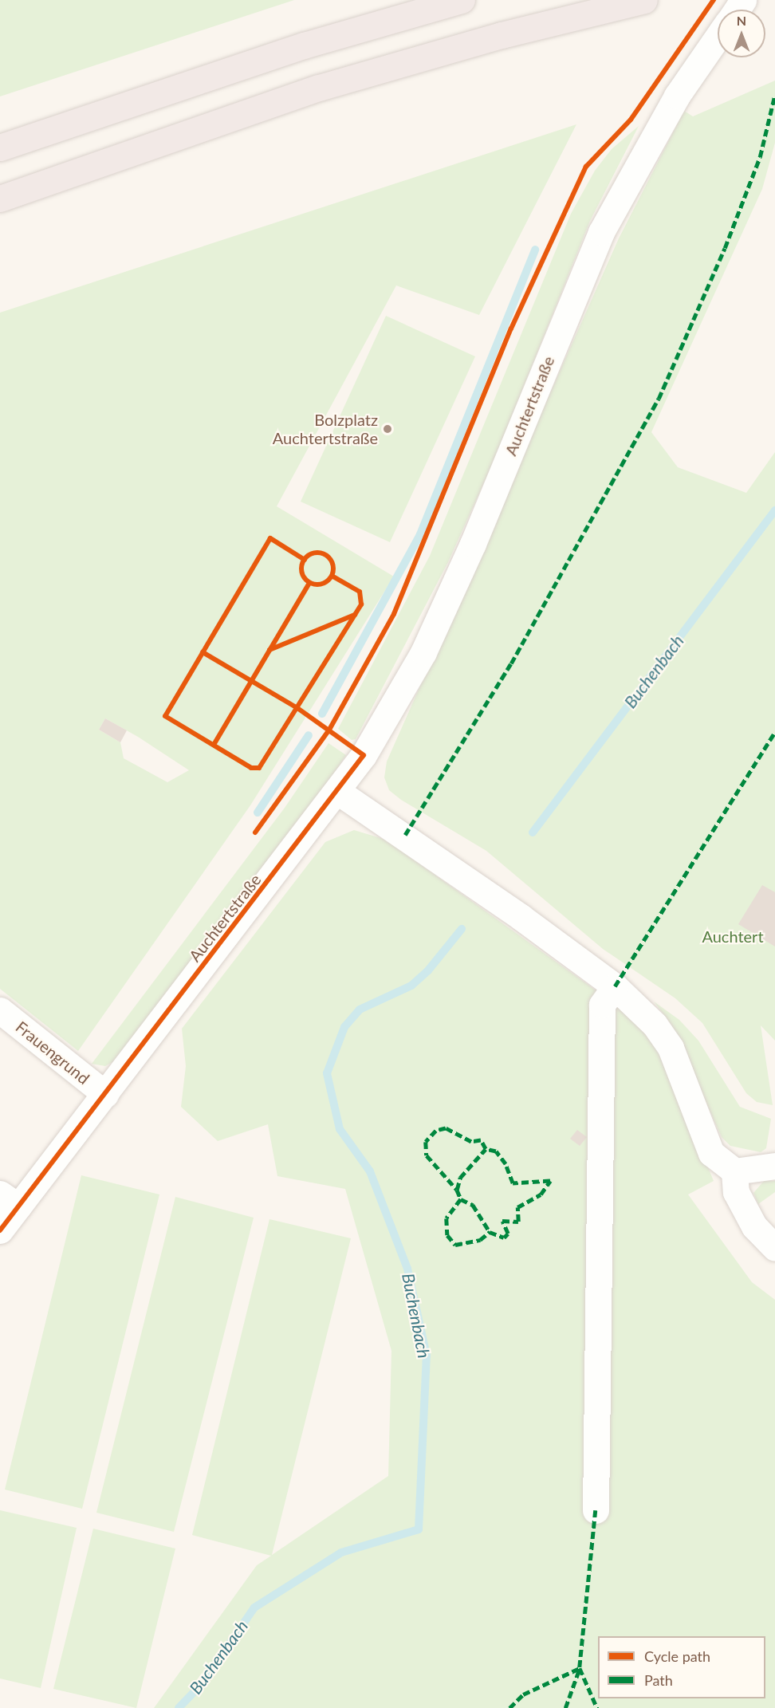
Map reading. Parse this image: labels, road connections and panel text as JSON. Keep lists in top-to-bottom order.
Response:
{
  "streets": {
    "street": ["Auchtertstraße", "Frauengrund"]
  },
  "crossings": [
    ["Auchtertstraße", "Frauengrund"]
  ],
  "water": ["Buchenbach"],
  "parks": ["Auchtert"],
  "places": ["Bolzplatz Auchtertstraße"],
  "legend": ["Cycle path", "Path"],
  "north": "top"
}
